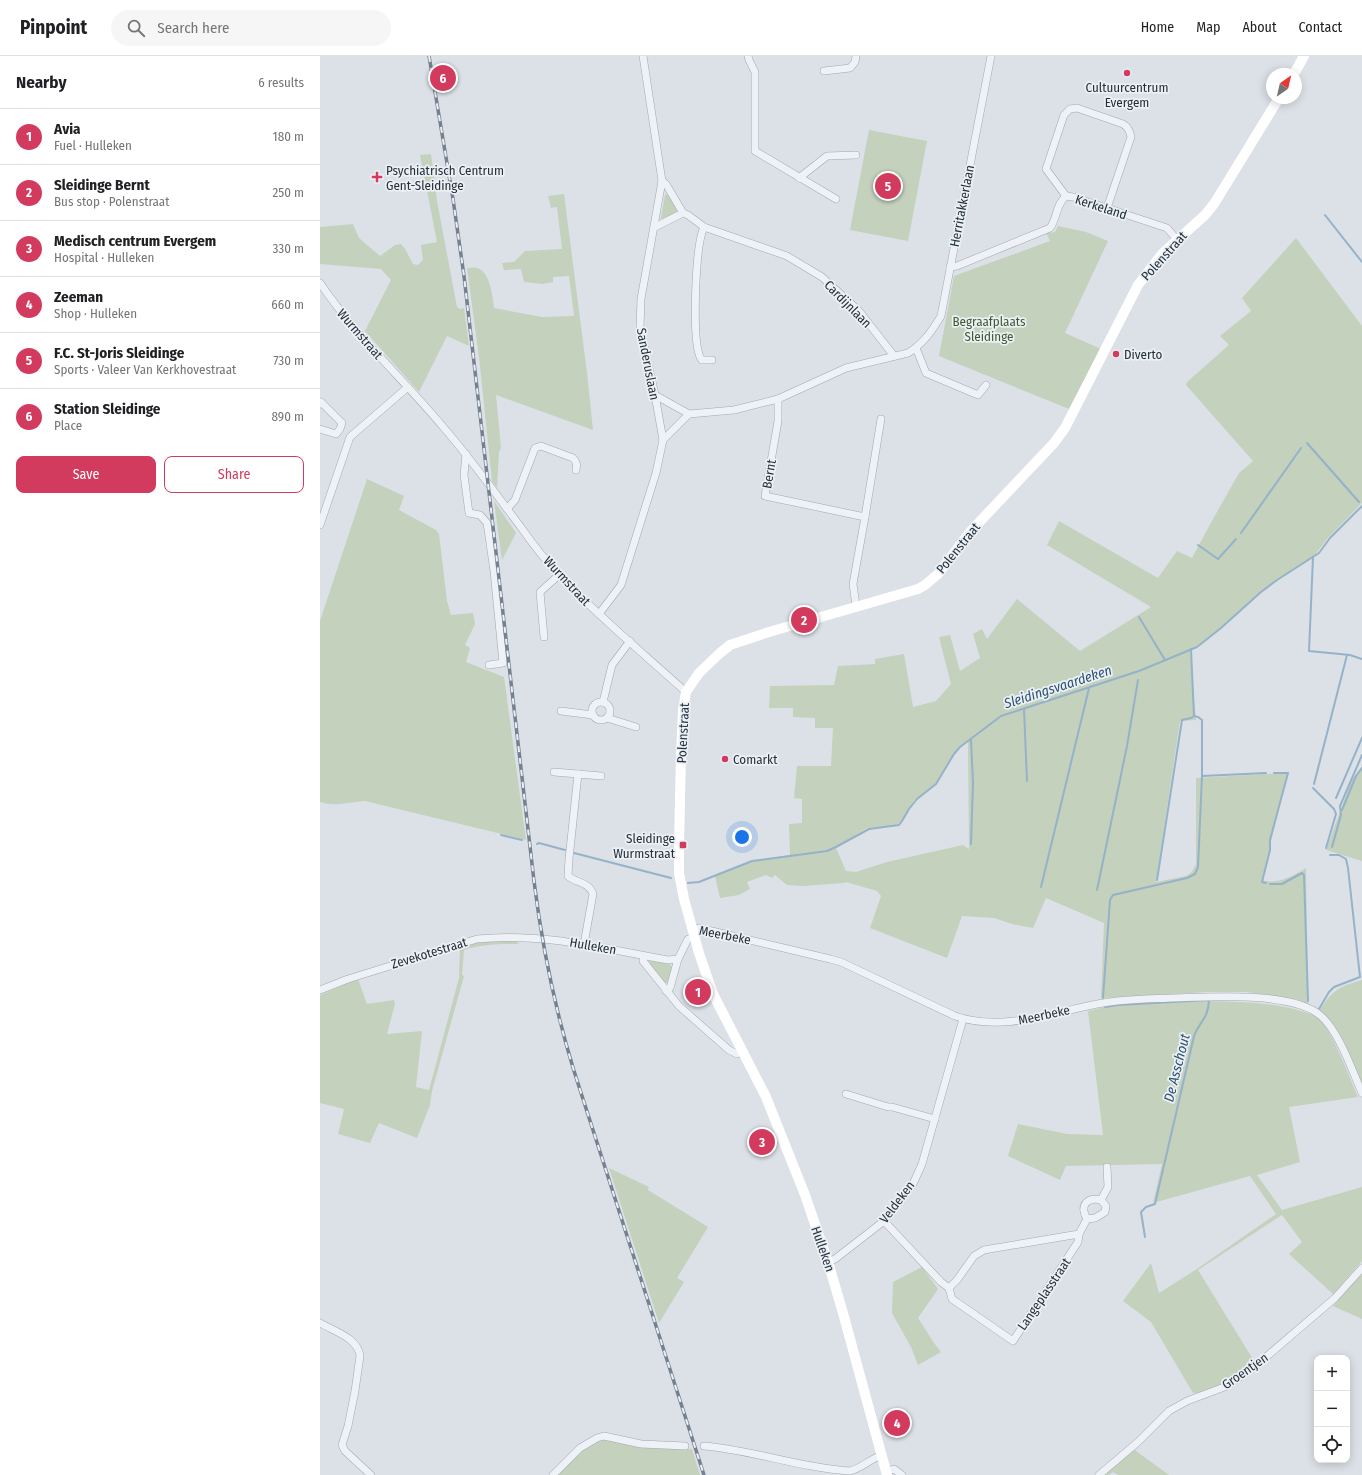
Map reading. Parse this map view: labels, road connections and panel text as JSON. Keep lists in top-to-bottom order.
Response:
{
  "streets": {
    "main road": ["Polenstraat", "Hulleken"],
    "street": [
      "Herritakkerlaan",
      "Kerkeland",
      "Cardijnlaan",
      "Wurmstraat",
      "Sanderuslaan",
      "Bernt",
      "Meerbeke",
      "Zevekotestraat",
      "Veldeken",
      "Langeplasstraat",
      "Groentjen"
    ]
  },
  "crossings": [
    ["Herritakkerlaan", "Kerkeland"],
    ["Herritakkerlaan", "Cardijnlaan"],
    ["Herritakkerlaan", "Bernt"],
    ["Kerkeland", "Polenstraat"],
    ["Polenstraat", "Wurmstraat"],
    ["Polenstraat", "Hulleken"],
    ["Cardijnlaan", "Sanderuslaan"],
    ["Wurmstraat", "Sanderuslaan"],
    ["Meerbeke", "Hulleken"],
    ["Meerbeke", "Veldeken"],
    ["Hulleken", "Zevekotestraat"],
    ["Hulleken", "Veldeken"],
    ["Veldeken", "Langeplasstraat"]
  ],
  "water": ["Sleidingsvaardeken", "De Asschout"],
  "parks": ["Begraafplaats Sleidinge"],
  "places": {
    "other": ["Cultuurcentrum Evergem", "Diverto", "Comarkt"],
    "health": ["Psychiatrisch Centrum Gent-Sleidinge"],
    "transit": ["Sleidinge Wurmstraat"]
  },
  "north": "top right",
  "page": {
    "header": "Pinpoint",
    "search": "Search here",
    "nav": [
      "Home",
      "Map",
      "About",
      "Contact"
    ],
    "heading": ["Nearby", "6 results"],
    "pins": [
      "6",
      "5",
      "2",
      "1",
      "3",
      "4"
    ],
    "list": [
      {
        "mark": "1",
        "name": "Avia",
        "note": "Fuel · Hulleken",
        "value": "180 m"
      },
      {
        "mark": "2",
        "name": "Sleidinge Bernt",
        "note": "Bus stop · Polenstraat",
        "value": "250 m"
      },
      {
        "mark": "3",
        "name": "Medisch centrum Evergem",
        "note": "Hospital · Hulleken",
        "value": "330 m"
      },
      {
        "mark": "4",
        "name": "Zeeman",
        "note": "Shop · Hulleken",
        "value": "660 m"
      },
      {
        "mark": "5",
        "name": "F.C. St-Joris Sleidinge",
        "note": "Sports · Valeer Van Kerkhovestraat",
        "value": "730 m"
      },
      {
        "mark": "6",
        "name": "Station Sleidinge",
        "note": "Place",
        "value": "890 m"
      }
    ],
    "buttons": ["Save", "Share"],
    "map_buttons": ["+", "−"]
  }
}
